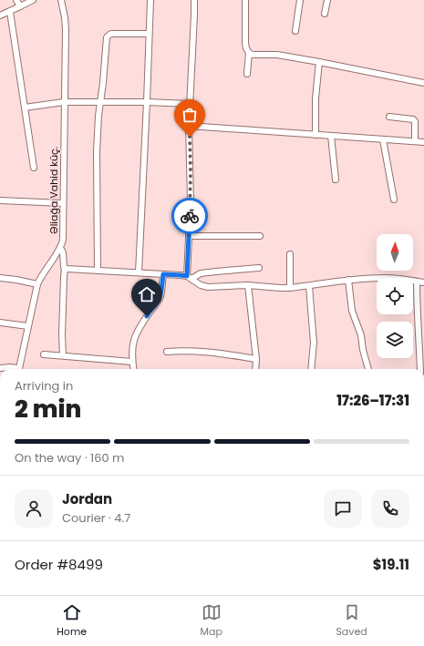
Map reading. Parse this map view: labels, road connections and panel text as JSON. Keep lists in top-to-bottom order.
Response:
{
  "streets": {
    "street": ["Əliağa Vahid küç."]
  },
  "north": "top",
  "page": {
    "heading": ["2 min", "Arriving in", "17:26–17:31"],
    "panel": [
      "Jordan",
      "Courier · 4.7",
      "Order #8499",
      "$19.11"
    ],
    "bar": "On the way · 160 m",
    "tabs": ["Home", "Map", "Saved"]
  }
}
